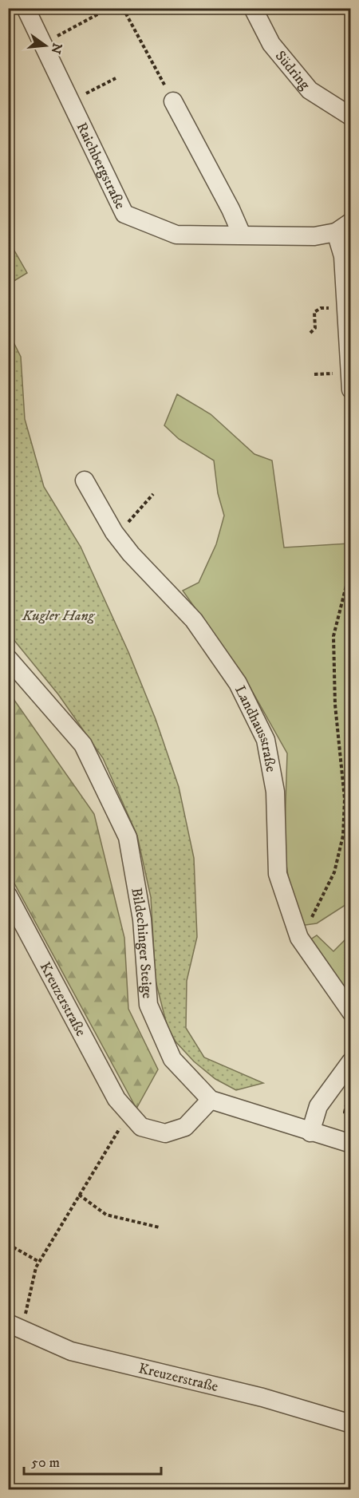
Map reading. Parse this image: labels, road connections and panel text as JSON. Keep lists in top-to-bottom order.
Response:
{
  "streets": {
    "street": [
      "Südring",
      "Raichbergstraße",
      "Landhausstraße",
      "Bildechinger Steige",
      "Kreuzerstraße"
    ]
  },
  "crossings": [
    ["Bildechinger Steige", "Kreuzerstraße"]
  ],
  "parks": ["Kugler Hang"],
  "scale_bar": "50 m",
  "north": "right"
}
